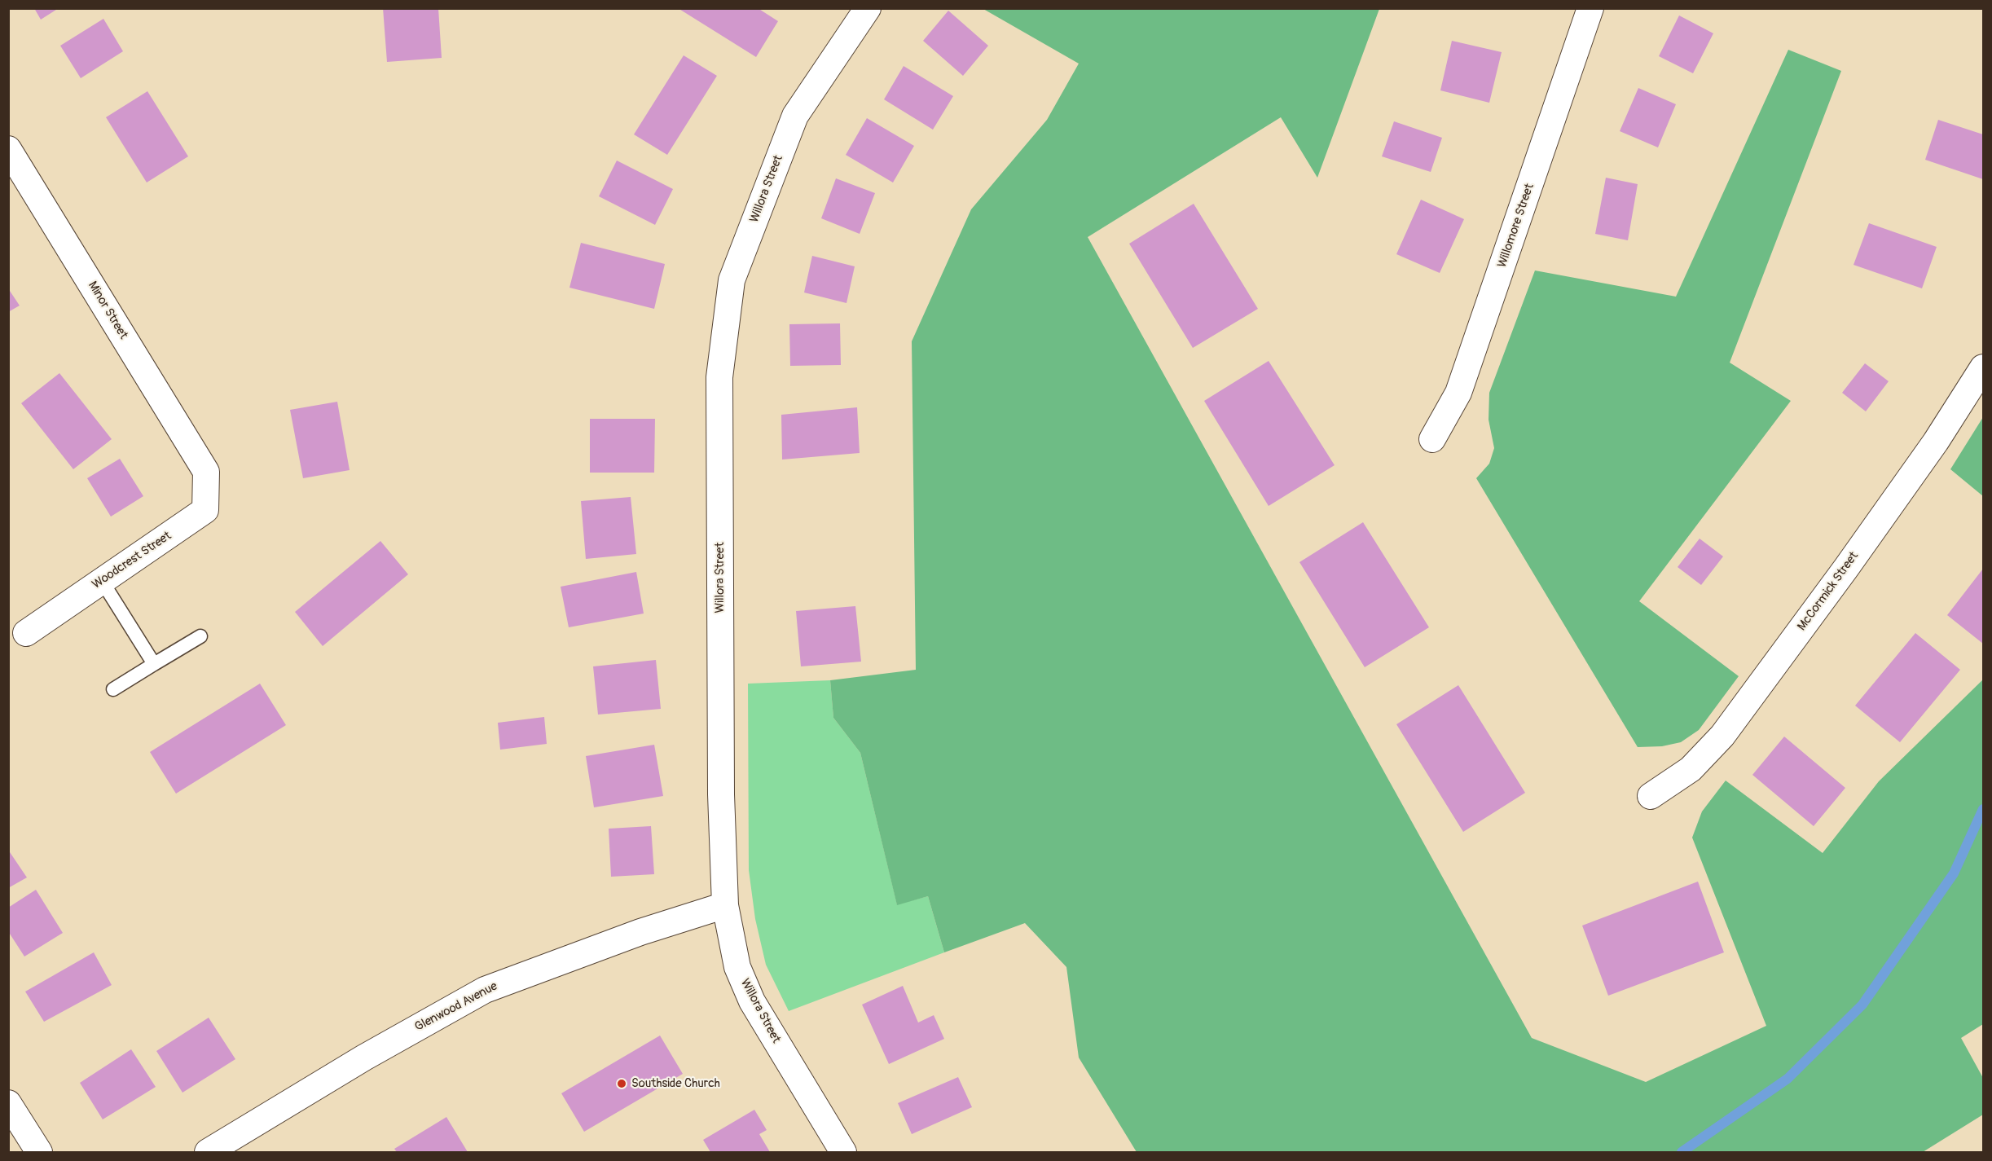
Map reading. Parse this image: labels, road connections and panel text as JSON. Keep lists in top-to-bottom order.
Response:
{
  "streets": {
    "street": [
      "Willora Street",
      "Willomore Street",
      "Minor Street",
      "Woodcrest Street",
      "McCormick Street",
      "Glenwood Avenue"
    ]
  },
  "crossings": [
    ["Willora Street", "Glenwood Avenue"],
    ["Minor Street", "Woodcrest Street"]
  ],
  "places": ["Southside Church"]
}
